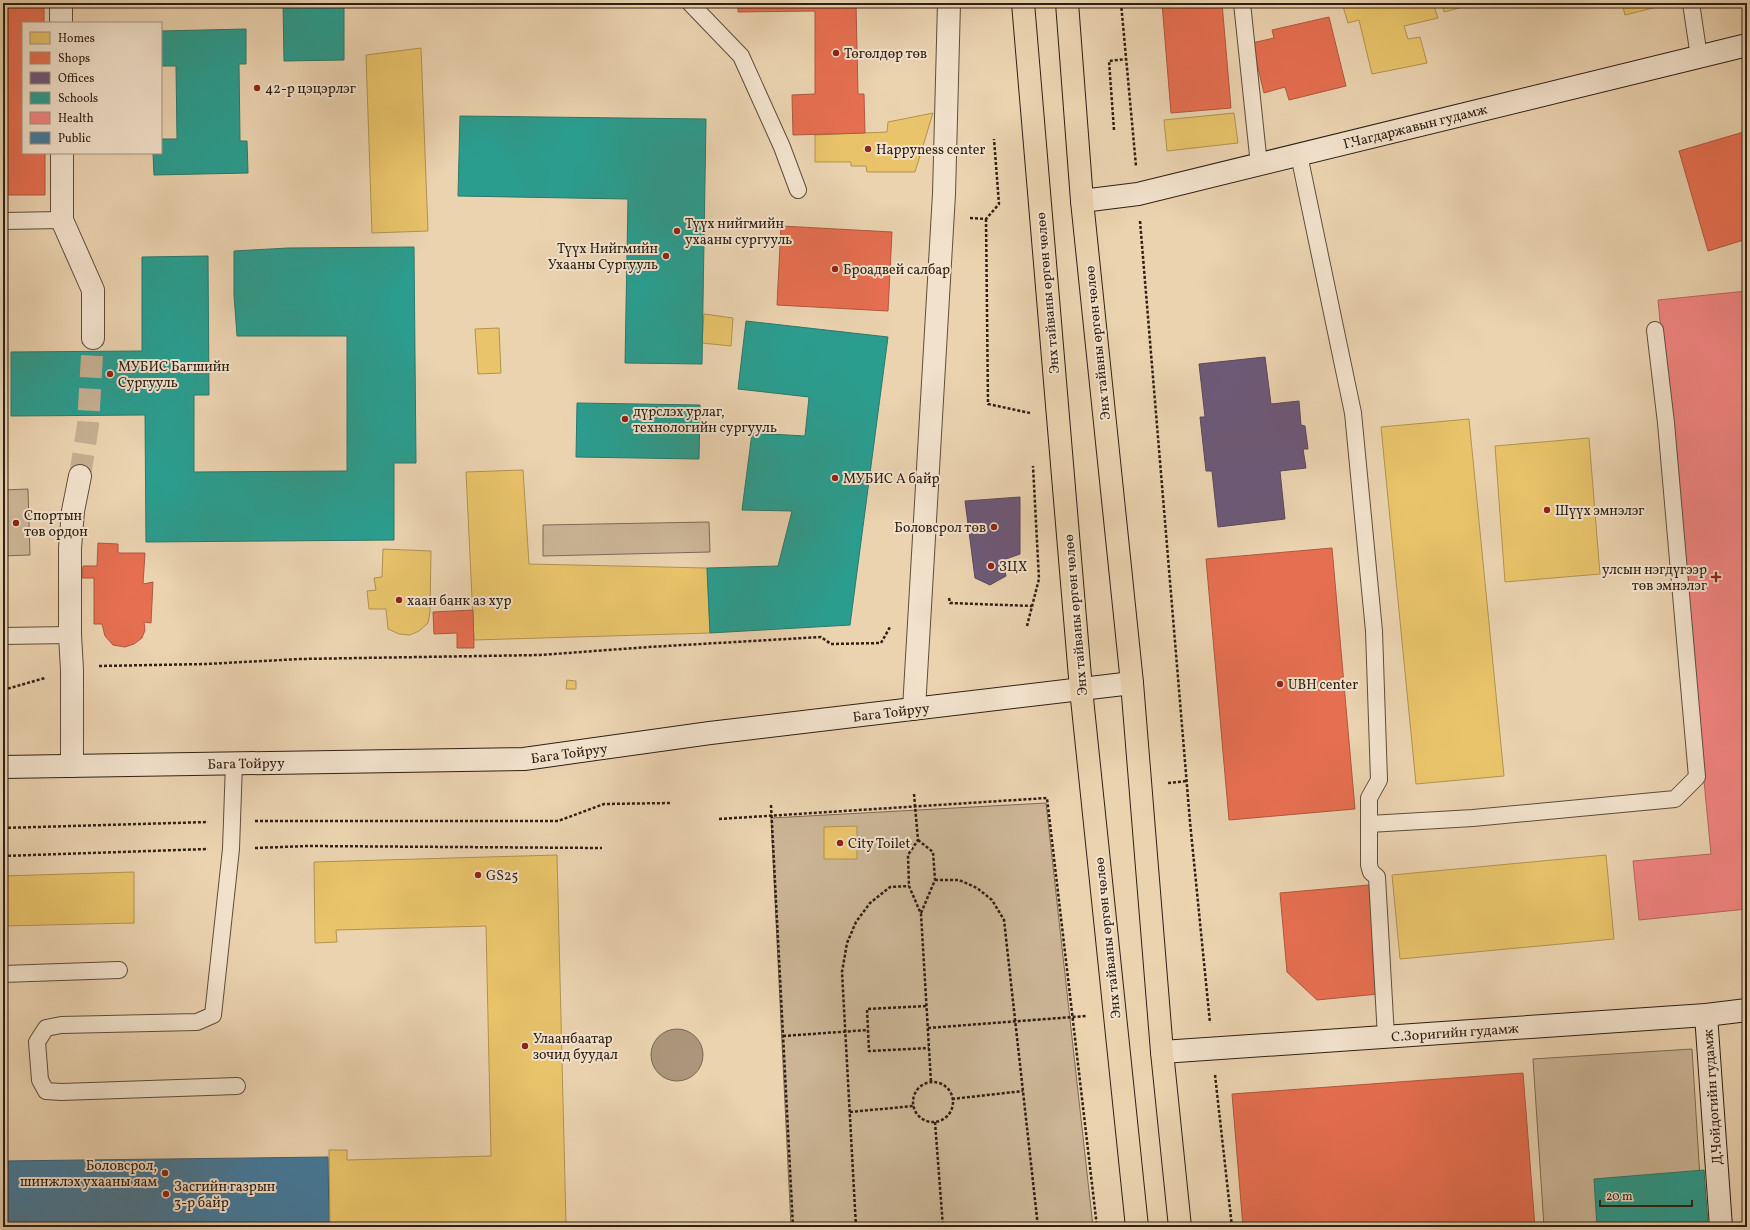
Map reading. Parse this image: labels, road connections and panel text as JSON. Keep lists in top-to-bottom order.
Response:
{
  "streets": {
    "highway": ["Энх тайваны өргөн чөлөө", "Энх тайвны өргөн чөлөө"],
    "street": [
      "Г.Чагдаржавын гудамж",
      "Бага Тойруу",
      "С.Зоригийн гудамж",
      "Д.Чойдогийн гудамж"
    ]
  },
  "crossings": [
    ["Г.Чагдаржавын гудамж", "Энх тайвны өргөн чөлөө"],
    ["Энх тайваны өргөн чөлөө", "Бага Тойруу"],
    ["Энх тайвны өргөн чөлөө", "Бага Тойруу"],
    ["С.Зоригийн гудамж", "Д.Чойдогийн гудамж"]
  ],
  "places": {
    "other": [
      "Төгөлдөр төв",
      "42-р цэцэрлэг",
      "Happyness center",
      "Түүх нийгмийн ухааны сургууль",
      "Түүх Нийгмийн Ухааны Сургууль",
      "Броадвей салбар",
      "МУБИС Багшийн Сургууль",
      "дүрслэх урлаг, технологийн сургууль",
      "МУБИС А байр",
      "Шүүх эмнэлэг",
      "Спортын төв ордон",
      "Боловсрол төв",
      "ЗЦХ",
      "хаан банк аз хур",
      "UBH center",
      "City Toilet",
      "GS25",
      "Улаанбаатар зочид буудал",
      "Боловсрол, шинжлэх ухааны яам",
      "Засгийн газрын 3-р байр"
    ],
    "health": ["улсын нэгдүгээр төв эмнэлэг"]
  },
  "legend": [
    "Homes",
    "Shops",
    "Offices",
    "Schools",
    "Health",
    "Public"
  ],
  "scale_bar": "20 m"
}
